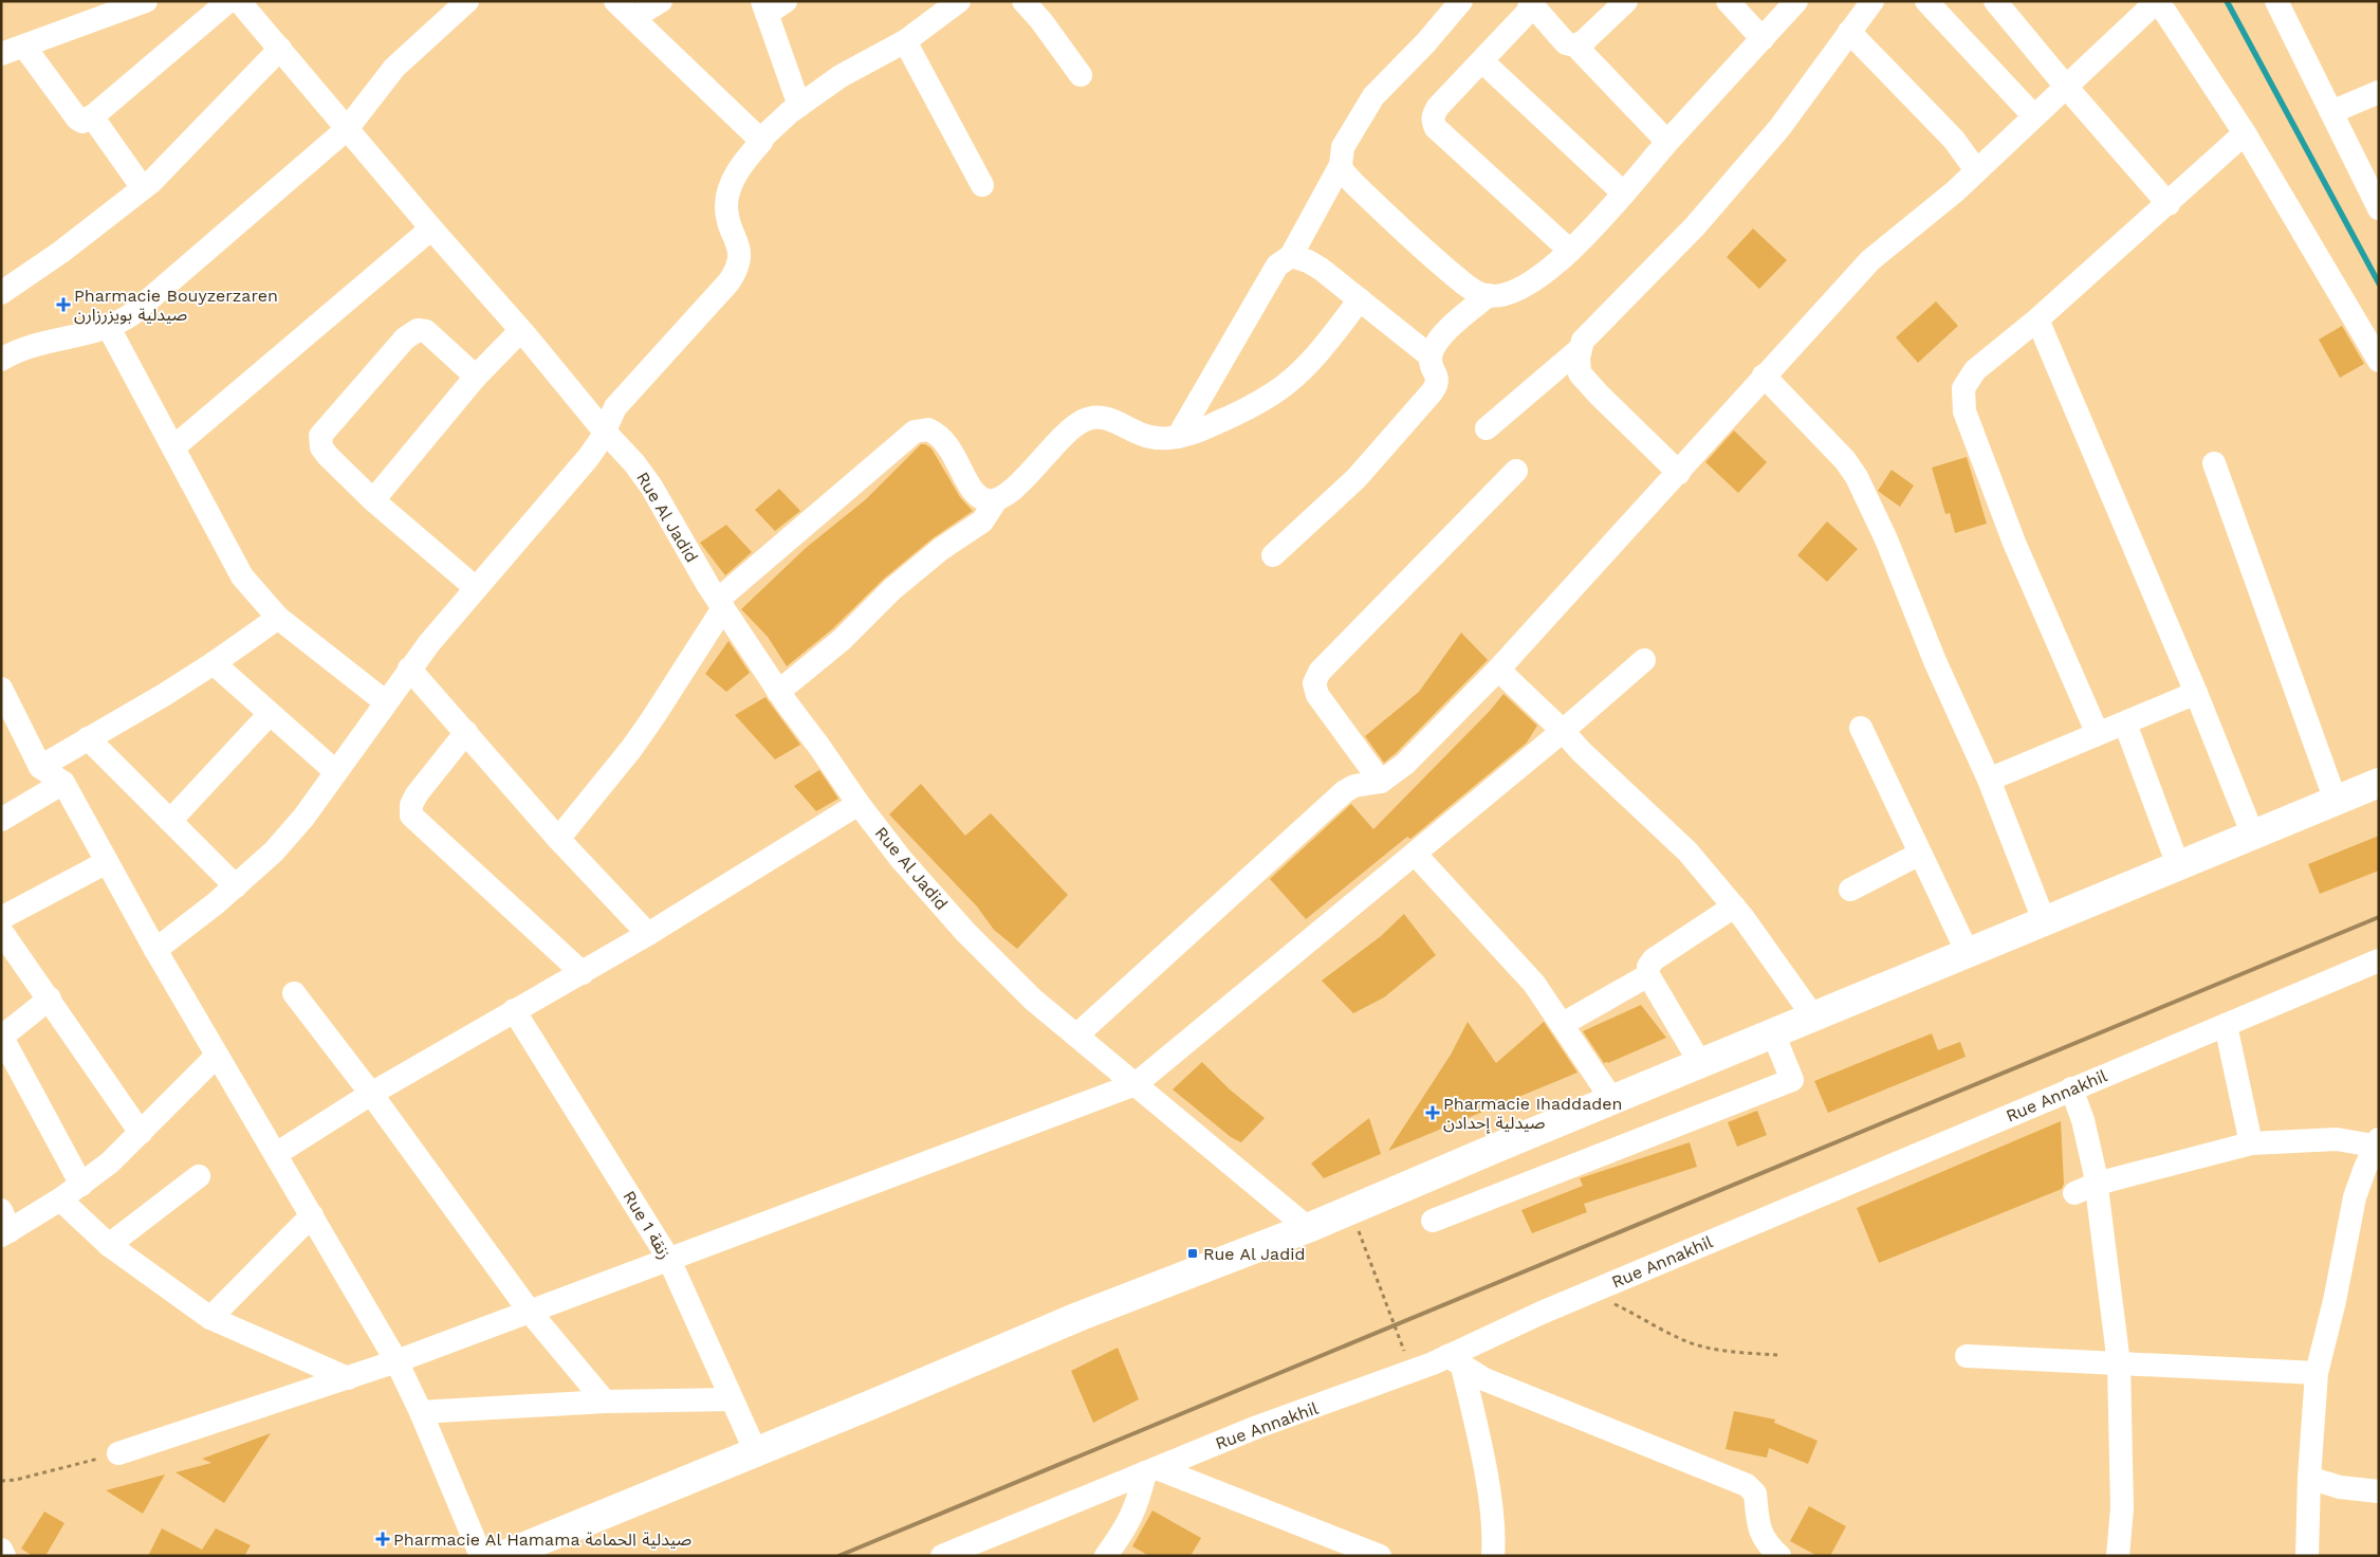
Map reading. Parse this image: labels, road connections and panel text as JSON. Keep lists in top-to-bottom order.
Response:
{
  "streets": {
    "street": ["Rue Al Jadid", "Rue Annakhil", "Rue 1 زنقة"]
  },
  "places": {
    "health": ["Pharmacie Bouyzerzaren صيدلية بويزرزارن", "Pharmacie Ihaddaden صيدلية إحدادن", "Pharmacie Al Hamama صيدلية الحمامة"],
    "transit": ["Rue Al Jadid"]
  }
}
